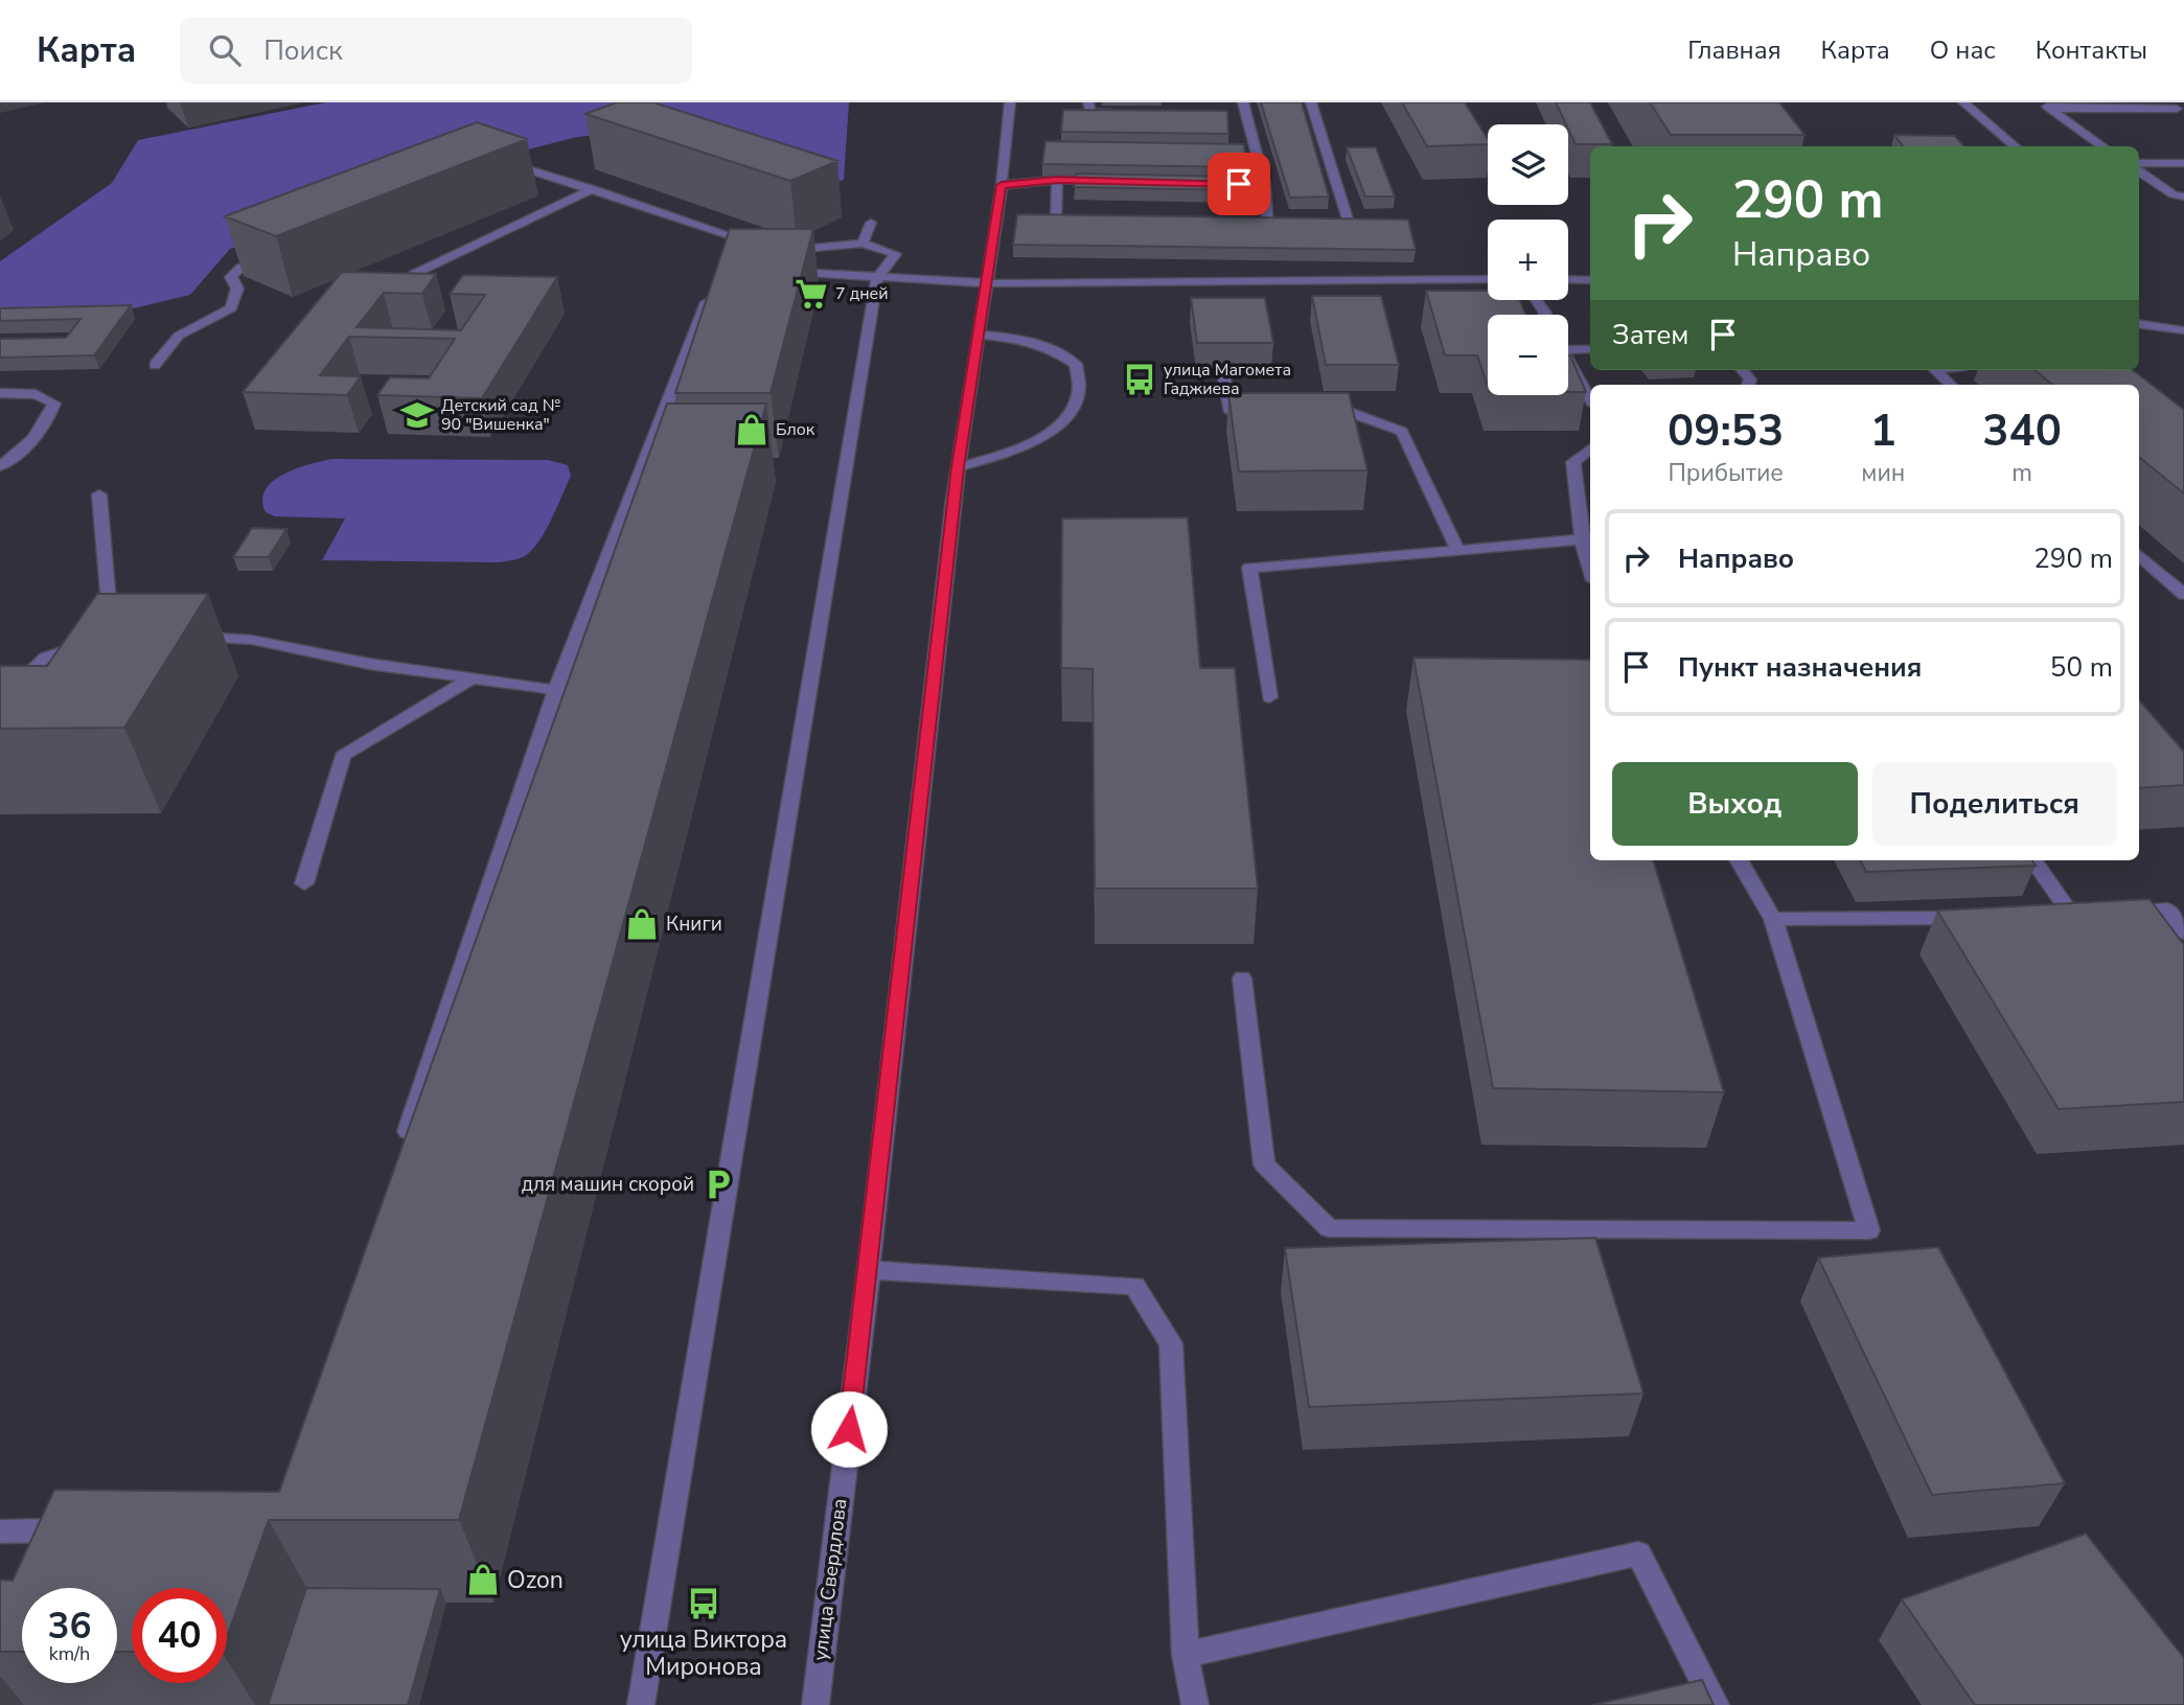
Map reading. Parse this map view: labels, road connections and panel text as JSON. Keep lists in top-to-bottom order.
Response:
{
  "streets": {
    "street": ["улица Свердлова"]
  },
  "places": {
    "supermarket": ["7 дней"],
    "bus stop": ["улица Магомета Гаджиева", "улица Виктора Миронова"],
    "school or university": ["Детский сад № 90 \"Вишенка\""],
    "shop": ["Блок", "Книги", "Ozon"],
    "parking": ["для машин скорой"]
  },
  "page": {
    "header": "Карта",
    "search": "Поиск",
    "nav": [
      "Главная",
      "Карта",
      "О нас",
      "Контакты"
    ],
    "map_buttons": ["+", "−"],
    "turn": ["290 m", "Направо"],
    "then": "Затем",
    "eta": [
      "09:53",
      "Прибытие",
      "1",
      "мин",
      "340",
      "m"
    ],
    "list": [
      {
        "name": "Направо",
        "value": "290 m"
      },
      {
        "name": "Пункт назначения",
        "value": "50 m"
      }
    ],
    "buttons": ["Выход", "Поделиться"],
    "speed": "36 km/h",
    "limit": "40"
  }
}
